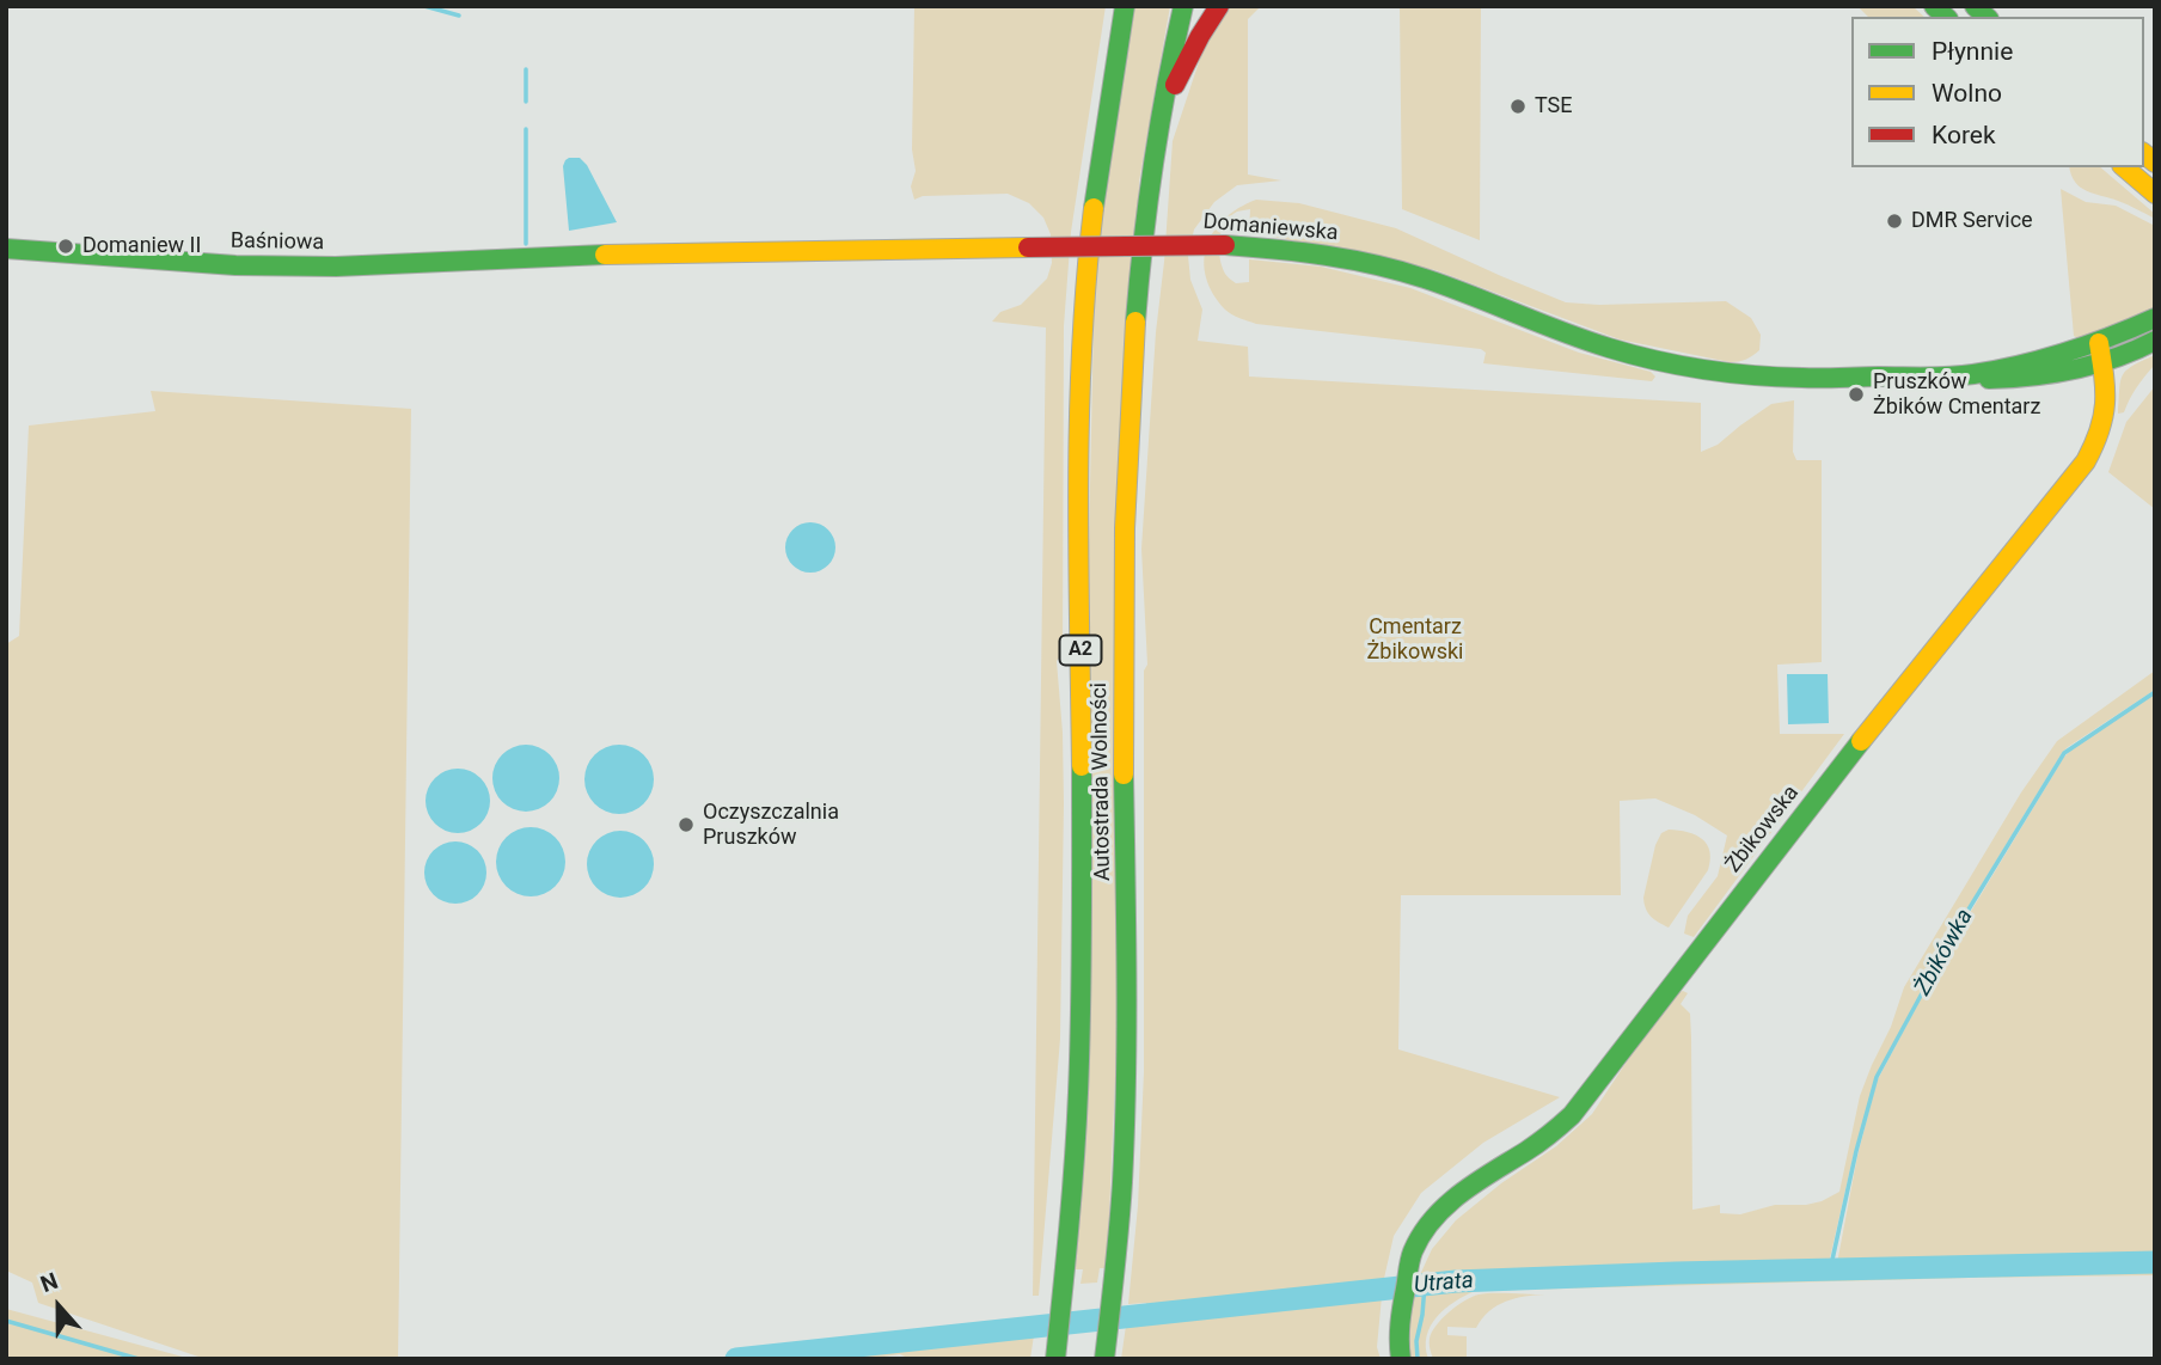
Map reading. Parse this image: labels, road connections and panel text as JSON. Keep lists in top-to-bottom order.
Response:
{
  "streets": {
    "main road": [
      "Domaniewska",
      "Baśniowa",
      "A2",
      "Autostrada Wolności",
      "Żbikowska"
    ]
  },
  "crossings": [
    ["Domaniewska", "Baśniowa"],
    ["Domaniewska", "Żbikowska"]
  ],
  "water": ["Żbikówka", "Utrata"],
  "parks": ["Cmentarz Żbikowski"],
  "places": [
    "TSE",
    "DMR Service",
    "Domaniew II",
    "Pruszków Żbików Cmentarz",
    "Oczyszczalnia Pruszków"
  ],
  "legend": ["Płynnie", "Wolno", "Korek"],
  "north": "top"
}
